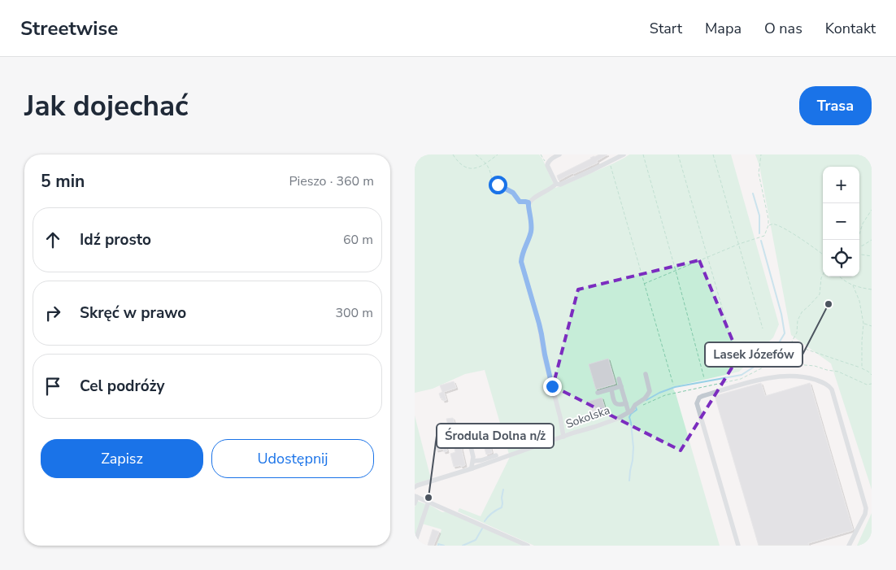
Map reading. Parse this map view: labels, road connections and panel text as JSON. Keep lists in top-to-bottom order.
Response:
{
  "streets": {
    "street": ["Sokolska"]
  },
  "places": ["Lasek Józefów", "Środula Dolna n/ż"],
  "page": {
    "header": "Streetwise",
    "nav": [
      "Start",
      "Mapa",
      "O nas",
      "Kontakt"
    ],
    "buttons": [
      "Trasa",
      ["Zapisz", "Udostępnij"]
    ],
    "title": "Jak dojechać",
    "heading": ["5 min", "Pieszo · 360 m"],
    "map_buttons": ["+", "−"],
    "list": [
      ["Idź prosto", "60 m"],
      ["Skręć w prawo", "300 m"],
      "Cel podróży"
    ]
  }
}
